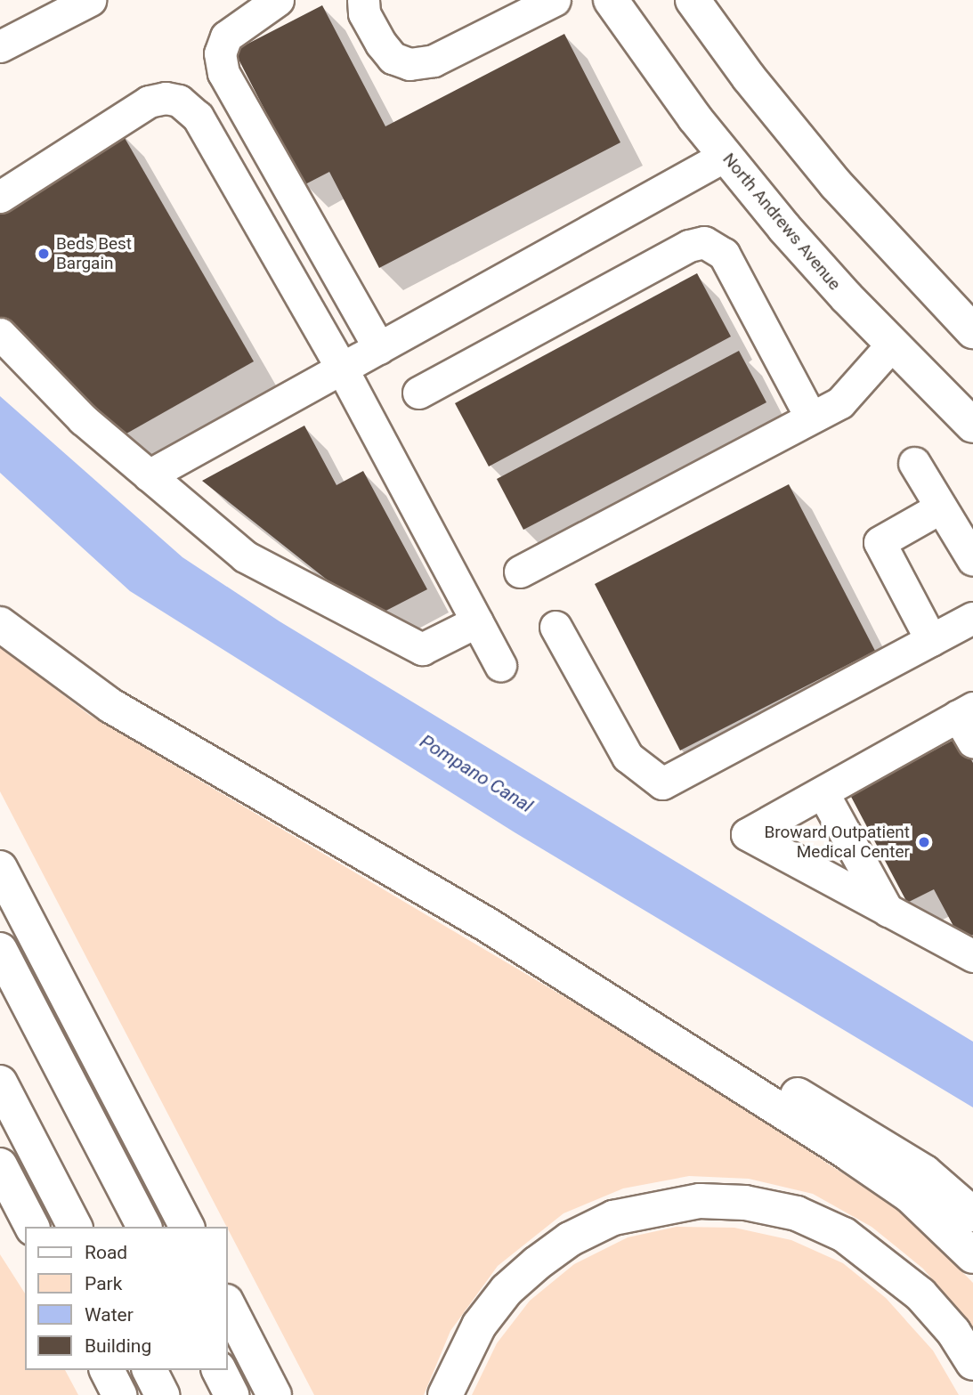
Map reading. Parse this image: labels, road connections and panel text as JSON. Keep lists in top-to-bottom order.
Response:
{
  "streets": {
    "main road": ["North Andrews Avenue"]
  },
  "water": ["Pompano Canal"],
  "places": ["Beds Best Bargain", "Broward Outpatient Medical Center"],
  "legend": [
    "Road",
    "Park",
    "Water",
    "Building"
  ]
}
